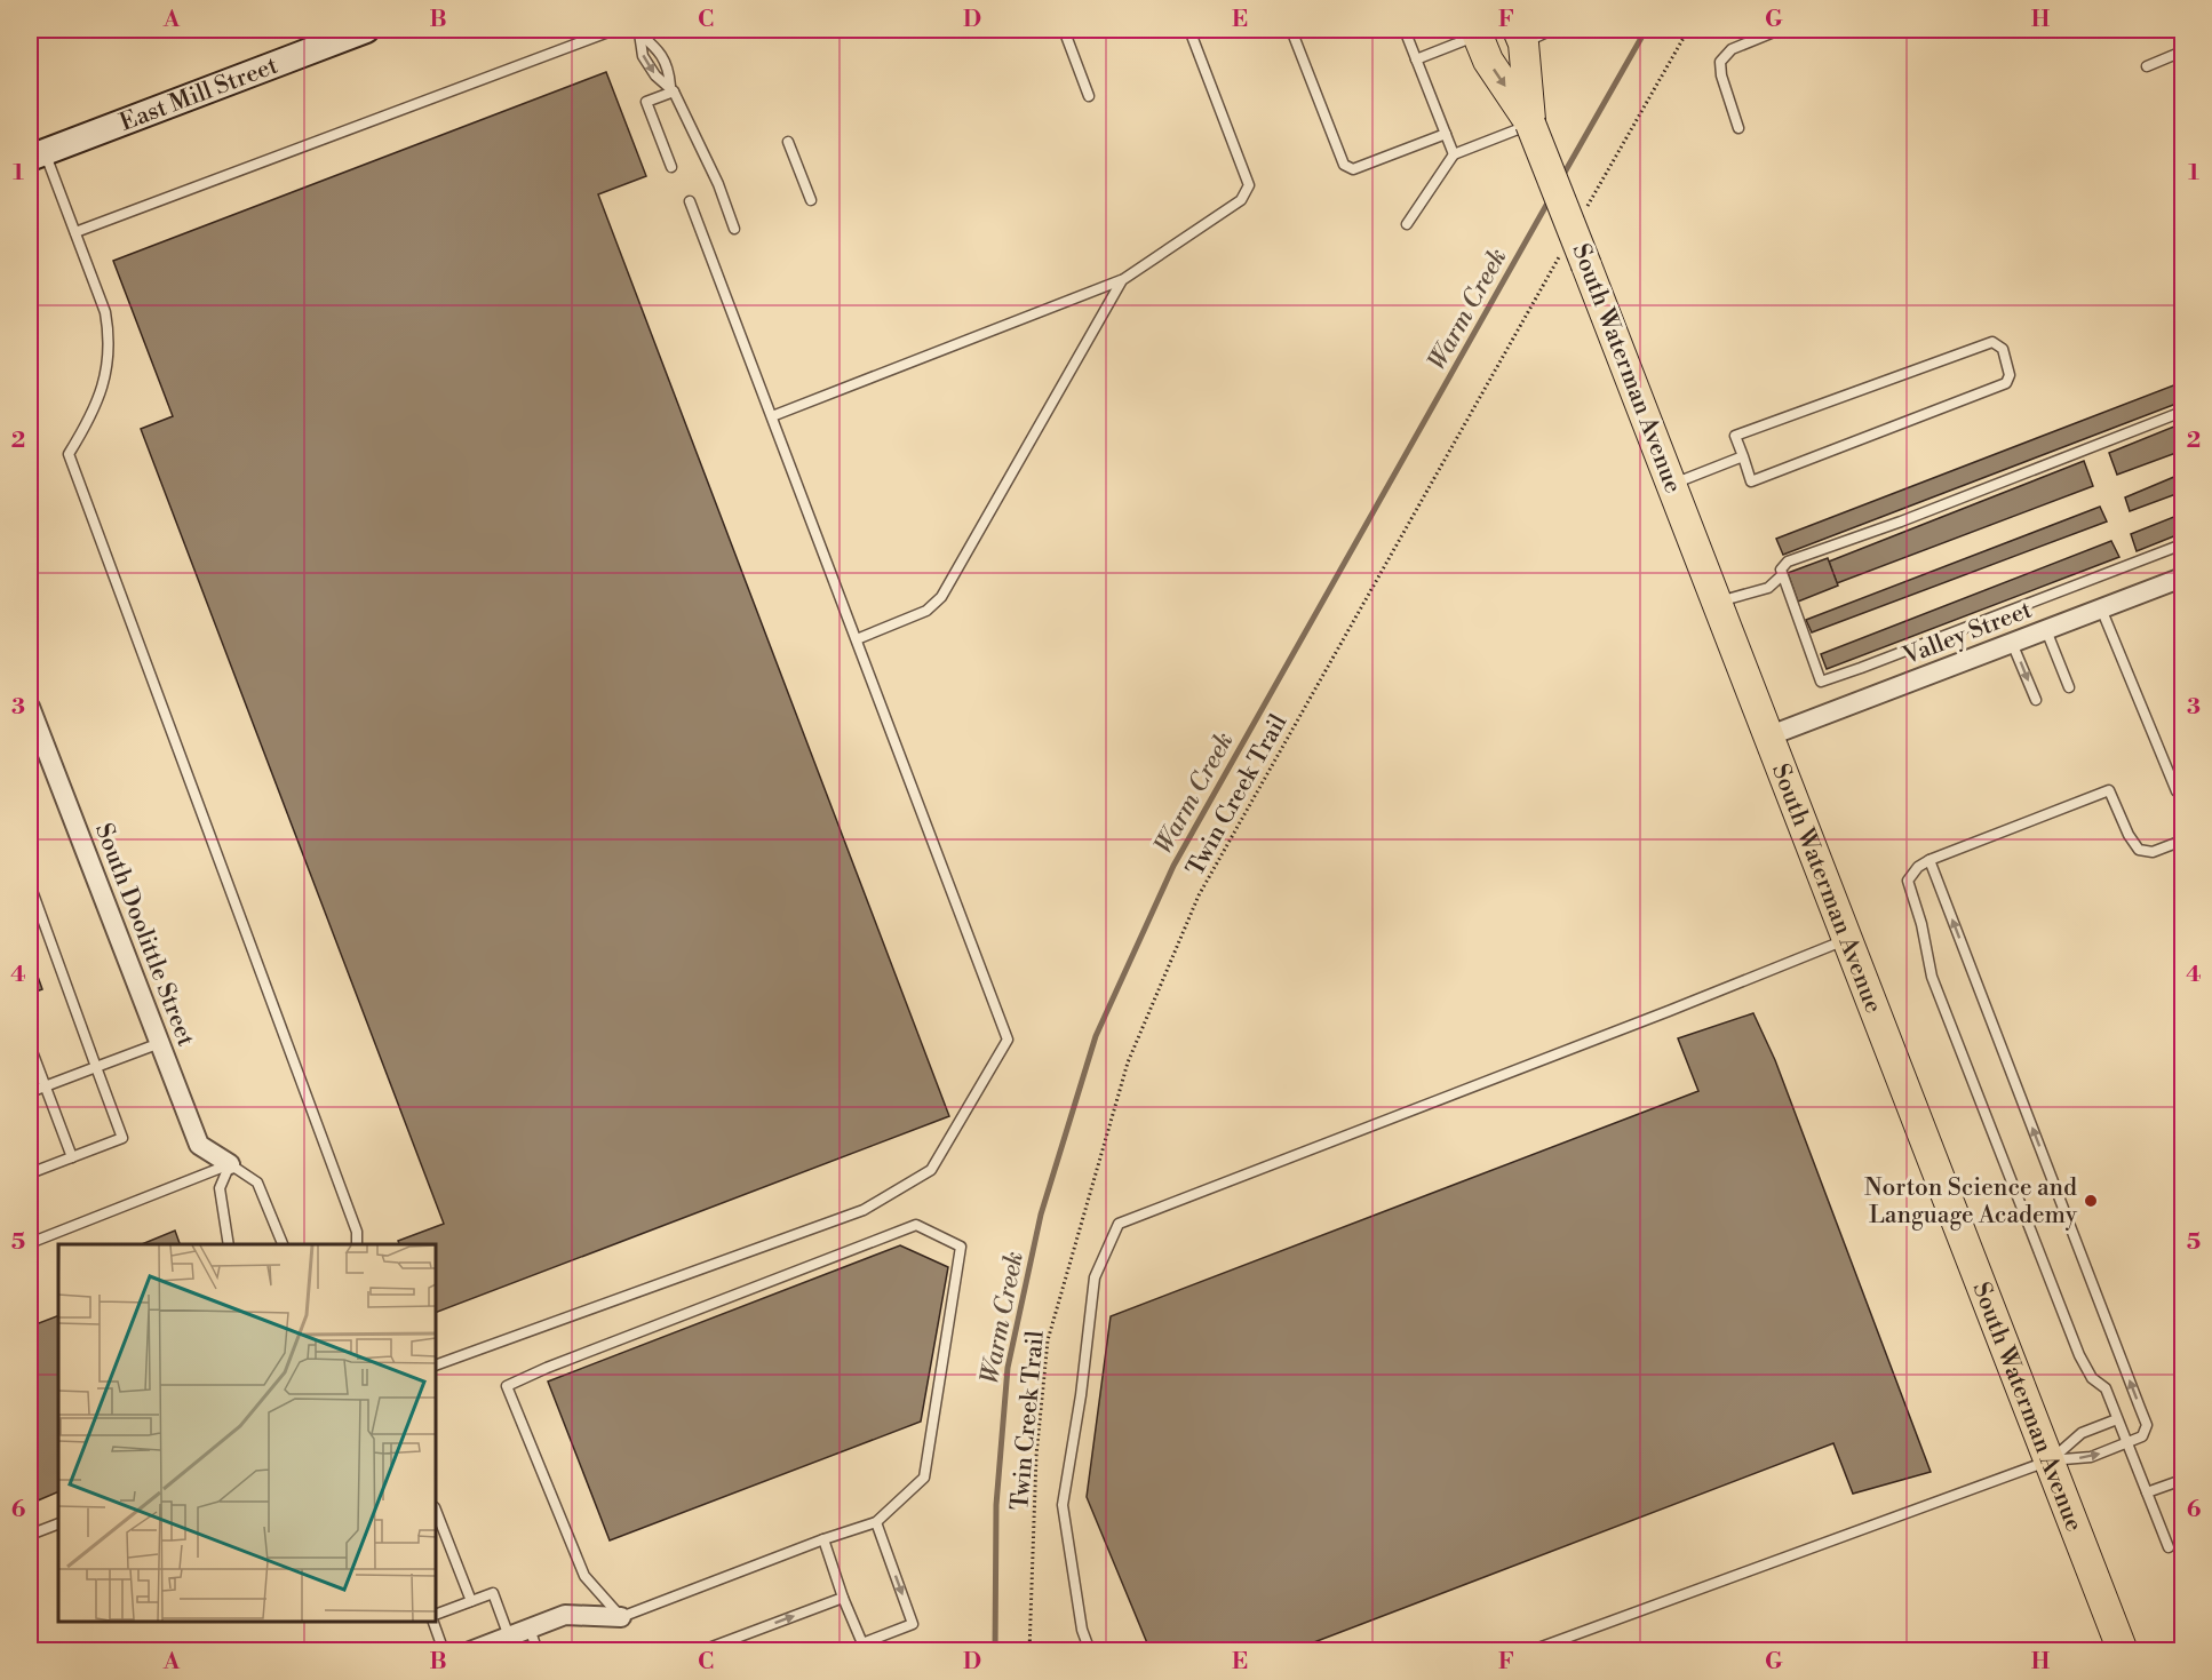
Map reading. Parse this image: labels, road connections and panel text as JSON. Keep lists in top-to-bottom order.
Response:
{
  "streets": {
    "main road": ["East Mill Street", "South Waterman Avenue"],
    "street": ["Valley Street", "South Doolittle Street"],
    "path": ["Twin Creek Trail"]
  },
  "crossings": [
    ["South Waterman Avenue", "Valley Street"],
    ["South Waterman Avenue", "Twin Creek Trail"]
  ],
  "water": ["Warm Creek"],
  "places": ["Norton Science and Language Academy"],
  "grid": {
    "columns": [
      "A",
      "B",
      "C",
      "D",
      "E",
      "F",
      "G",
      "H"
    ],
    "rows": [
      "1",
      "2",
      "3",
      "4",
      "5",
      "6"
    ]
  }
}
